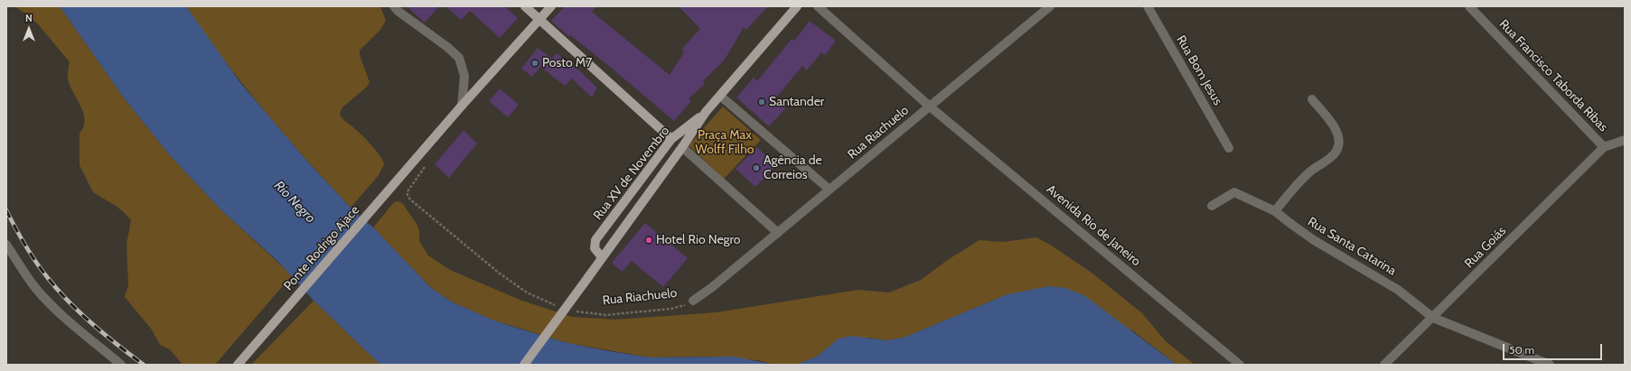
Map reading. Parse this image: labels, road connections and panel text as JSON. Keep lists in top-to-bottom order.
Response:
{
  "streets": {
    "main road": ["Rua XV de Novembro", "Ponte Rodrigo Ajace"],
    "street": [
      "Rua Bom Jesus",
      "Rua Francisco Taborda Ribas",
      "Rua Riachuelo",
      "Avenida Rio de Janeiro",
      "Rua Santa Catarina",
      "Rua Goiás"
    ]
  },
  "crossings": [
    ["Rua Francisco Taborda Ribas", "Rua Goiás"],
    ["Rua Riachuelo", "Avenida Rio de Janeiro"],
    ["Rua Santa Catarina", "Rua Goiás"]
  ],
  "water": ["Rio Negro"],
  "parks": ["Praça Max Wolff Filho"],
  "places": [
    "Posto M7",
    "Santander",
    "Agência de Correios",
    "Hotel Rio Negro"
  ],
  "scale_bar": "50 m",
  "north": "top"
}
